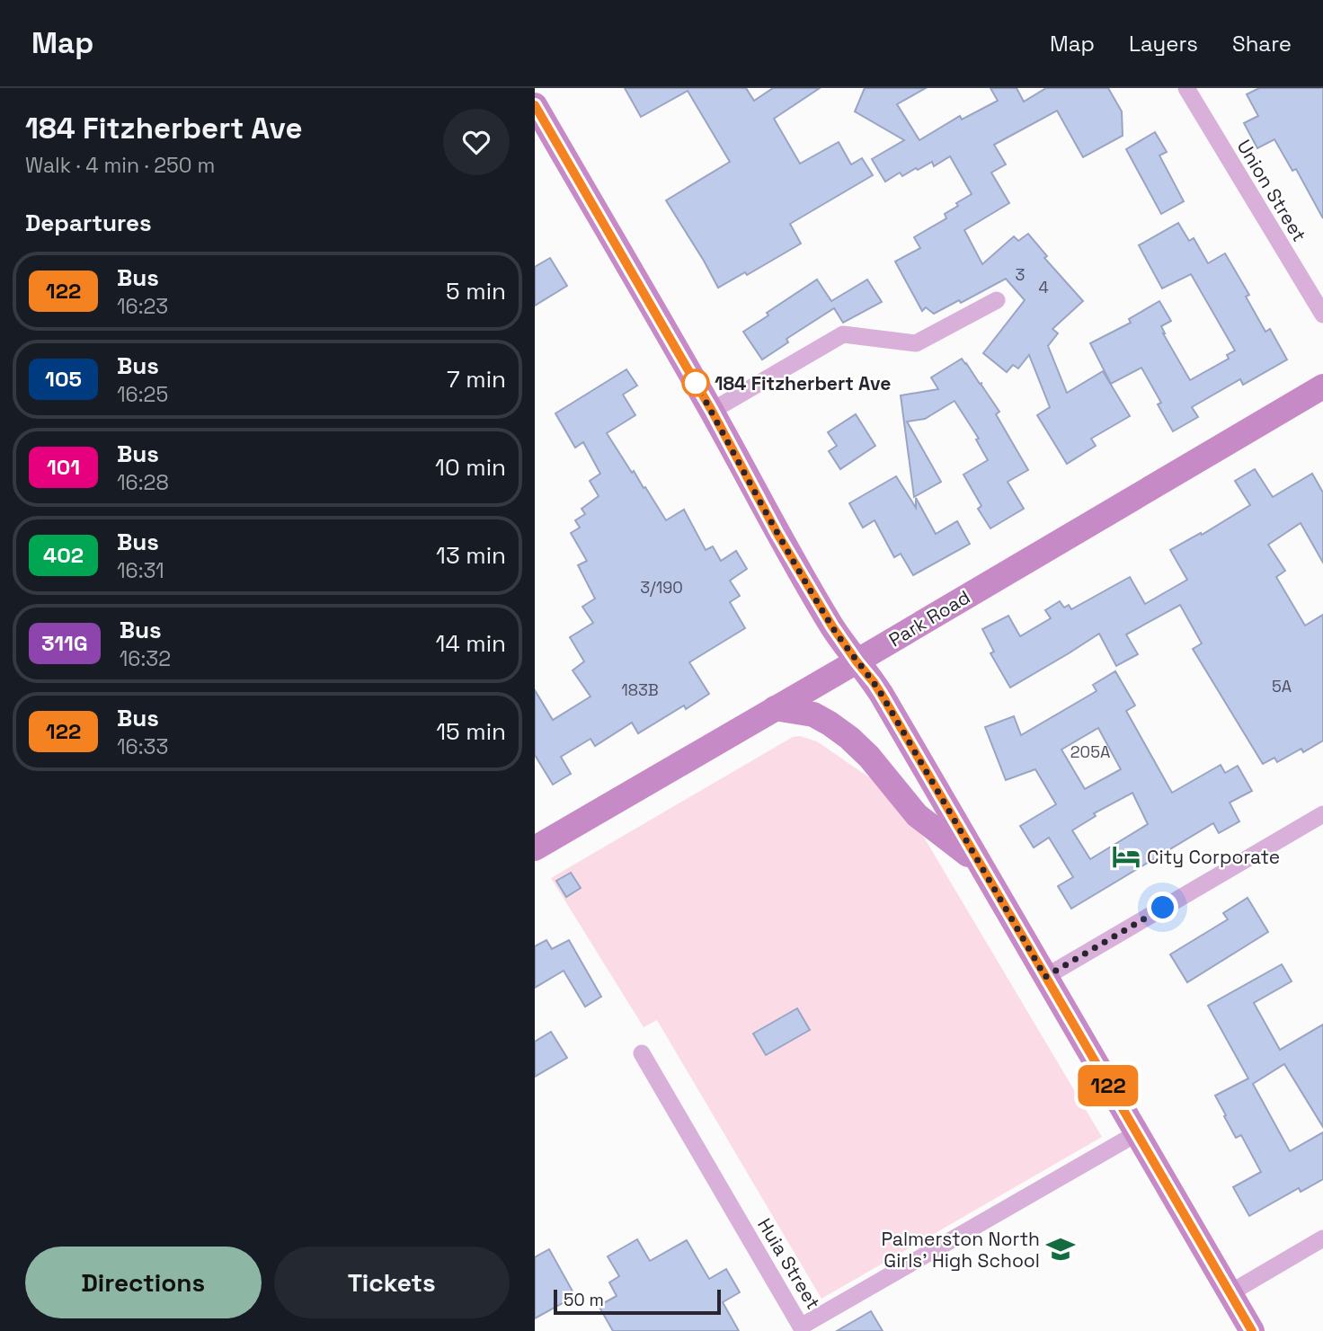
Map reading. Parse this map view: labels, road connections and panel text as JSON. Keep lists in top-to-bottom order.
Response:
{
  "streets": {
    "main road": ["Park Road"],
    "street": ["Union Street", "Huia Street"]
  },
  "places": {
    "other": ["184 Fitzherbert Ave"],
    "hotel": ["City Corporate"],
    "school or university": ["Palmerston North Girls' High School"]
  },
  "lines": ["bus line 122"],
  "house_numbers": [
    "3",
    "4",
    "3/190",
    "5A",
    "183B",
    "205A"
  ],
  "scale_bar": "50 m",
  "page": {
    "header": "Map",
    "nav": ["Map", "Layers", "Share"],
    "heading": [
      ["184 Fitzherbert Ave", "Walk · 4 min · 250 m"],
      "Departures"
    ],
    "on_map": "122",
    "list": [
      {
        "mark": "122",
        "name": "Bus",
        "note": "16:23",
        "value": "5 min"
      },
      {
        "mark": "105",
        "name": "Bus",
        "note": "16:25",
        "value": "7 min"
      },
      {
        "mark": "101",
        "name": "Bus",
        "note": "16:28",
        "value": "10 min"
      },
      {
        "mark": "402",
        "name": "Bus",
        "note": "16:31",
        "value": "13 min"
      },
      {
        "mark": "311G",
        "name": "Bus",
        "note": "16:32",
        "value": "14 min"
      },
      {
        "mark": "122",
        "name": "Bus",
        "note": "16:33",
        "value": "15 min"
      }
    ],
    "buttons": ["Directions", "Tickets"],
    "scale": "50 m"
  }
}
